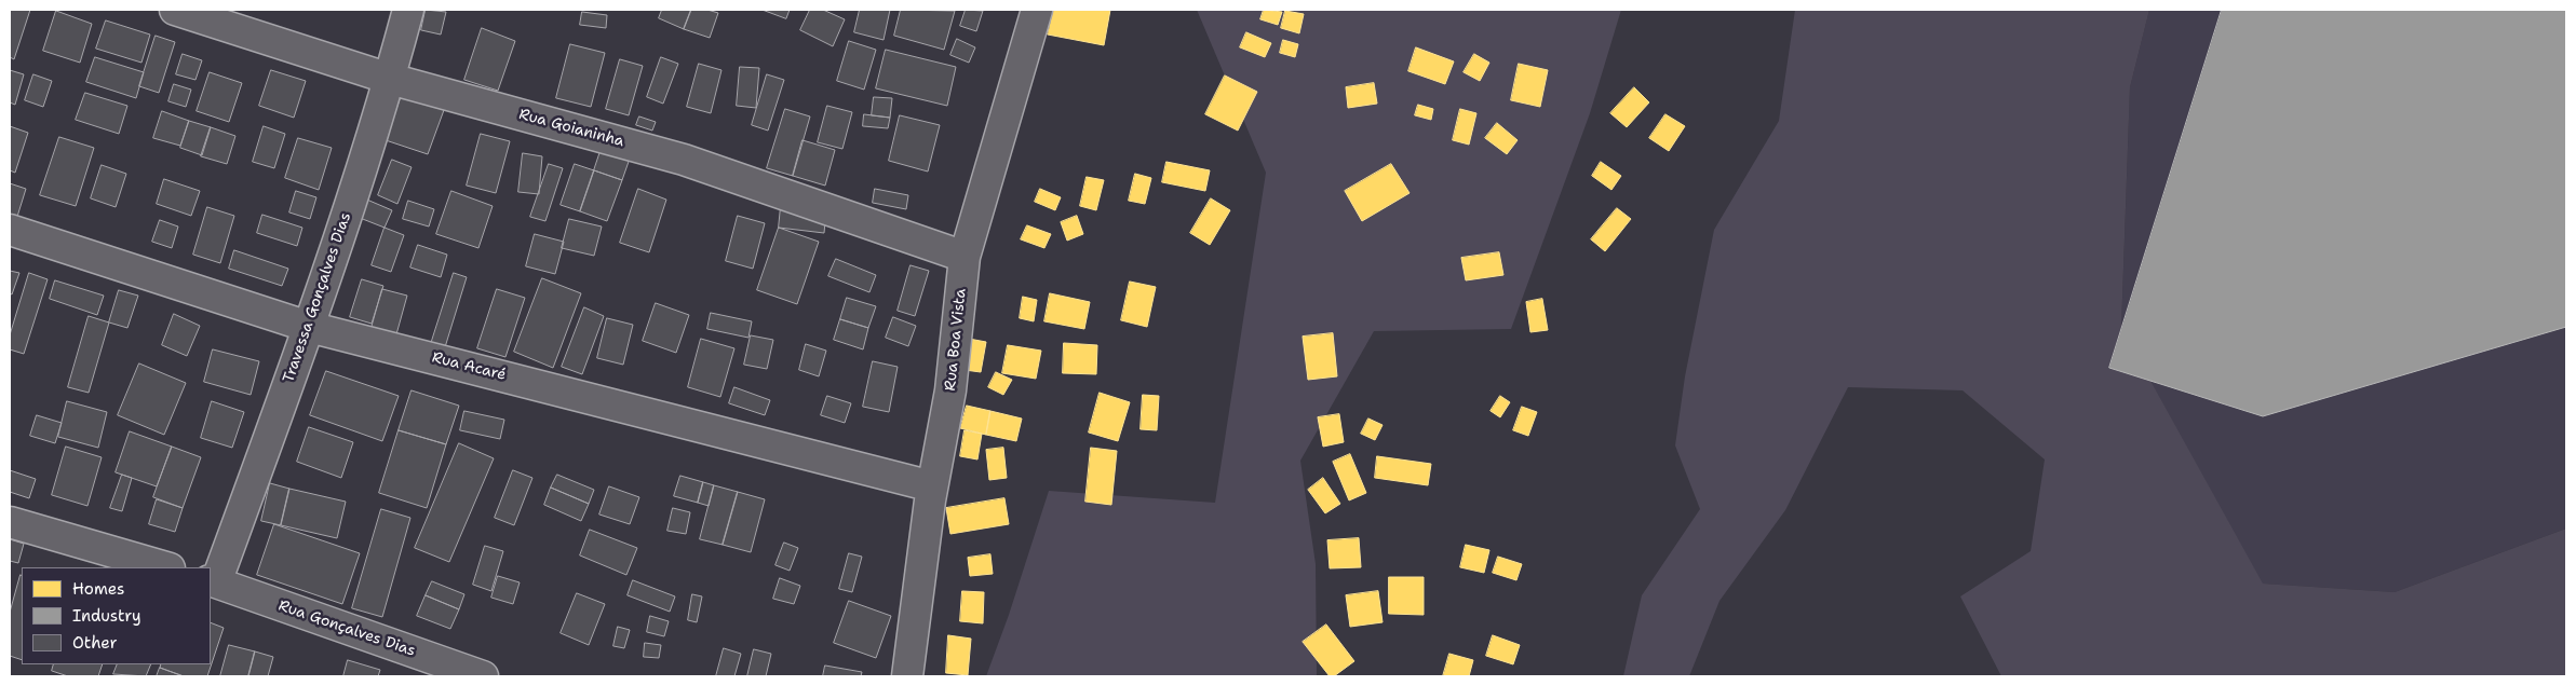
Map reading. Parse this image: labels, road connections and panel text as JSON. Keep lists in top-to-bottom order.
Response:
{
  "streets": {
    "street": [
      "Rua Goianinha",
      "Travessa Gonçalves Dias",
      "Rua Boa Vista",
      "Rua Acaré",
      "Rua Gonçalves Dias"
    ]
  },
  "crossings": [
    ["Rua Goianinha", "Travessa Gonçalves Dias"],
    ["Rua Goianinha", "Rua Boa Vista"],
    ["Travessa Gonçalves Dias", "Rua Acaré"],
    ["Travessa Gonçalves Dias", "Rua Gonçalves Dias"],
    ["Rua Boa Vista", "Rua Acaré"]
  ],
  "legend": ["Homes", "Industry", "Other"]
}
